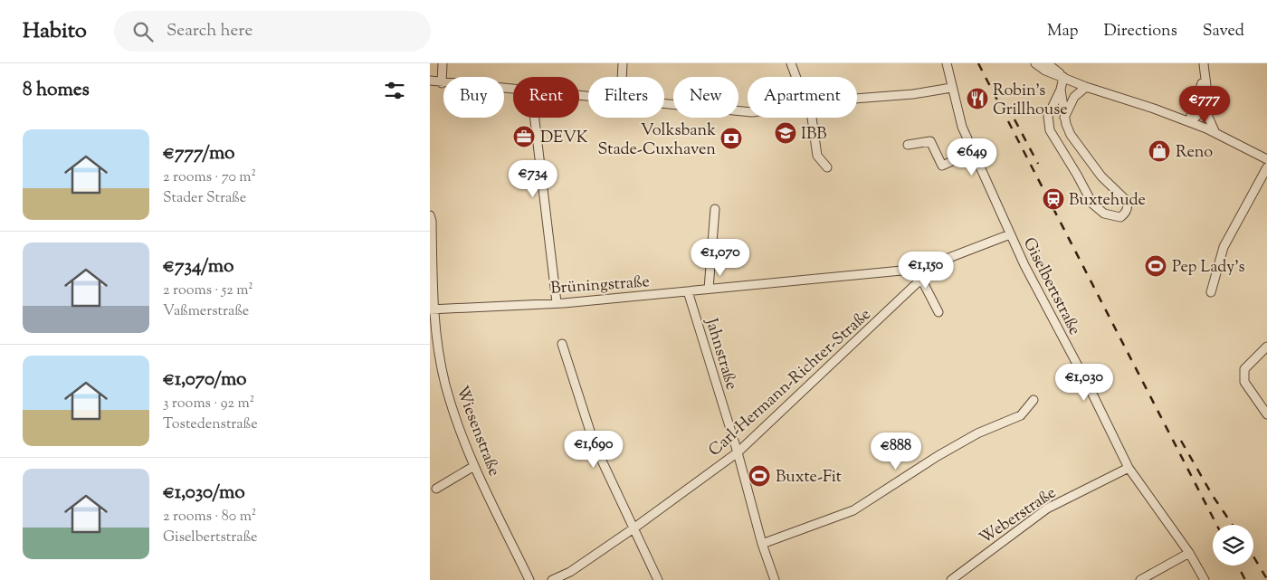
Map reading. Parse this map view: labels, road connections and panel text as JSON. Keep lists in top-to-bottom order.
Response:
{
  "streets": {
    "street": [
      "Brüningstraße",
      "Giselbertstraße",
      "Jahnstraße",
      "Carl-Hermann-Richter-Straße",
      "Wiesenstraße",
      "Weberstraße"
    ]
  },
  "crossings": [
    ["Brüningstraße", "Giselbertstraße"],
    ["Brüningstraße", "Jahnstraße"],
    ["Brüningstraße", "Carl-Hermann-Richter-Straße"],
    ["Brüningstraße", "Wiesenstraße"],
    ["Giselbertstraße", "Weberstraße"],
    ["Jahnstraße", "Carl-Hermann-Richter-Straße"]
  ],
  "places": {
    "restaurant": ["Robin's Grillhouse"],
    "school or university": ["IBB"],
    "office": ["DEVK"],
    "bank": ["Volksbank Stade-Cuxhaven"],
    "shop": ["Reno"],
    "station": ["Buxtehude"],
    "sports": ["Pep Lady's", "Buxte-Fit"]
  },
  "page": {
    "header": "Habito",
    "search": "Search here",
    "nav": ["Map", "Directions", "Saved"],
    "heading": "8 homes",
    "chip": [
      "Buy",
      "Rent",
      "Filters",
      "New",
      "Apartment"
    ],
    "price": [
      "€777",
      "€649",
      "€734",
      "€1,070",
      "€1,150",
      "€1,030",
      "€1,690",
      "€888"
    ],
    "list": [
      {
        "name": "€777/mo",
        "note": "2 rooms · 70 m² · Stader Straße"
      },
      {
        "name": "€734/mo",
        "note": "2 rooms · 52 m² · Vaßmerstraße"
      },
      {
        "name": "€1,070/mo",
        "note": "3 rooms · 92 m² · Tostedenstraße"
      },
      {
        "name": "€1,030/mo",
        "note": "2 rooms · 80 m² · Giselbertstraße"
      }
    ]
  }
}
